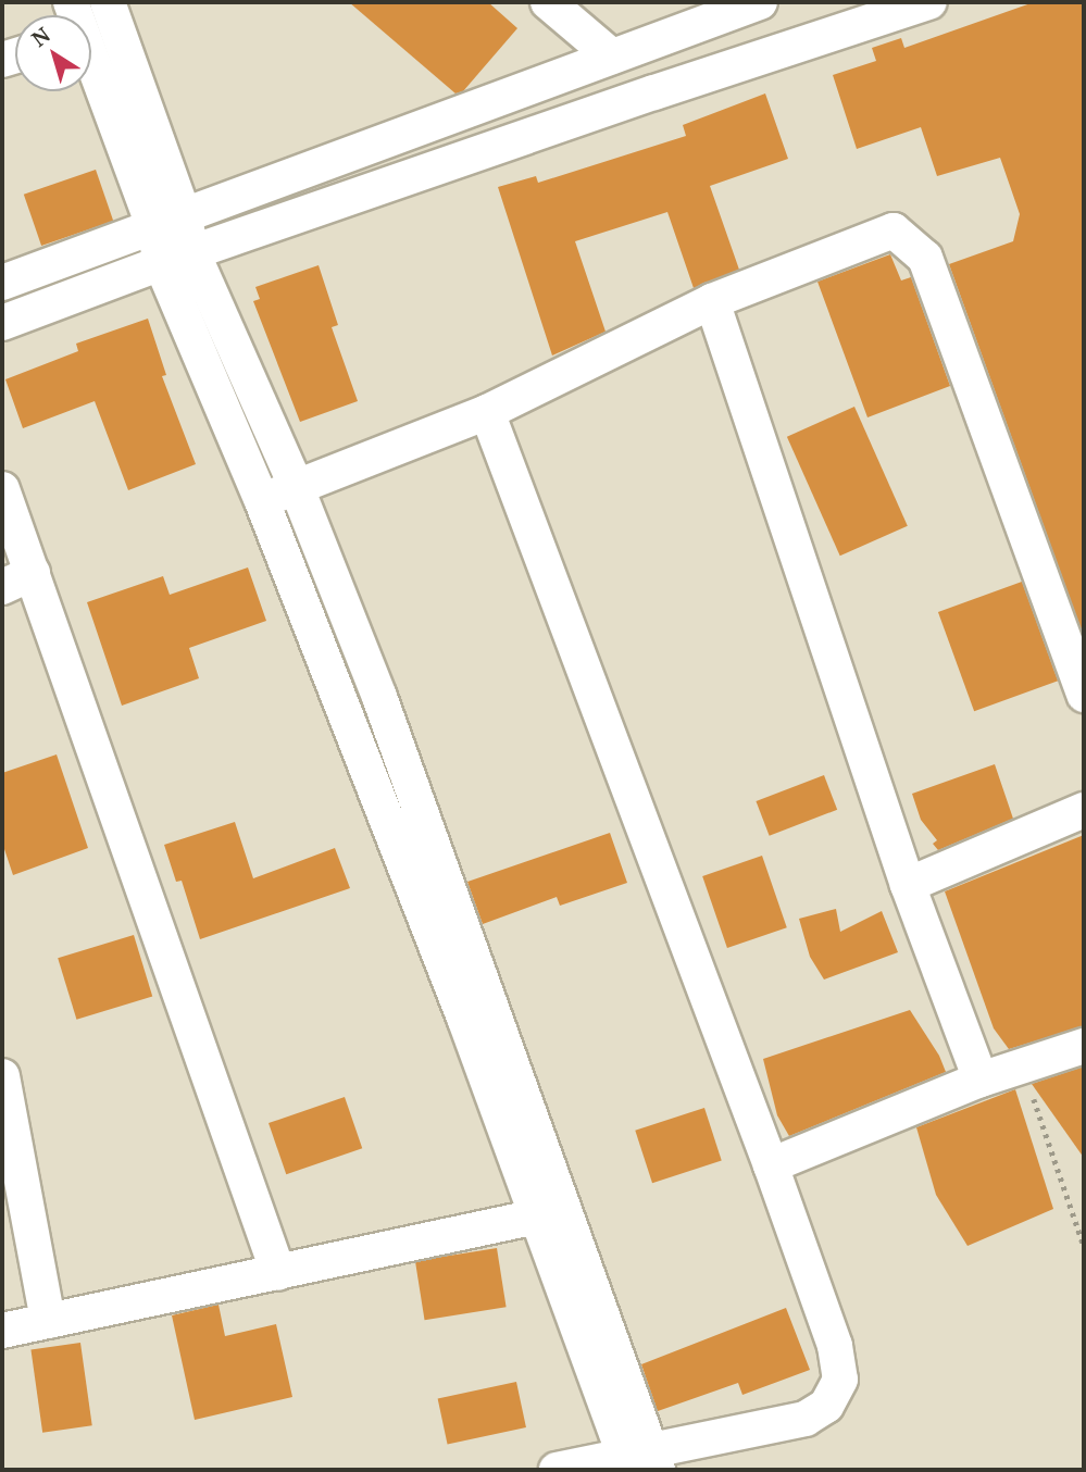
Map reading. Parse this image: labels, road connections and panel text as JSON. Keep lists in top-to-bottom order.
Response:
{
  "north": "top left"
}
